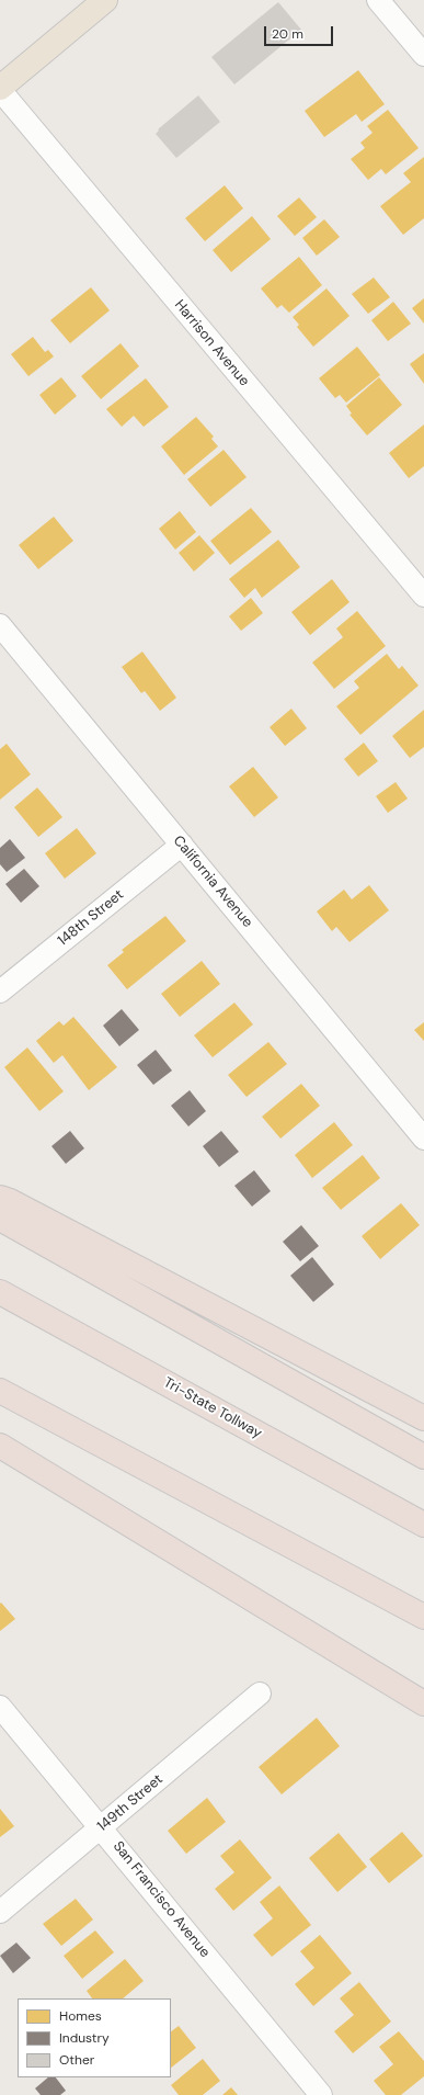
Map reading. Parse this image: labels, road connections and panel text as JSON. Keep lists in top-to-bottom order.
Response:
{
  "streets": {
    "highway": ["Tri-State Tollway"],
    "street": [
      "Harrison Avenue",
      "California Avenue",
      "148th Street",
      "149th Street",
      "San Francisco Avenue"
    ]
  },
  "crossings": [
    ["California Avenue", "148th Street"],
    ["149th Street", "San Francisco Avenue"]
  ],
  "legend": ["Homes", "Industry", "Other"],
  "scale_bar": "20 m"
}
